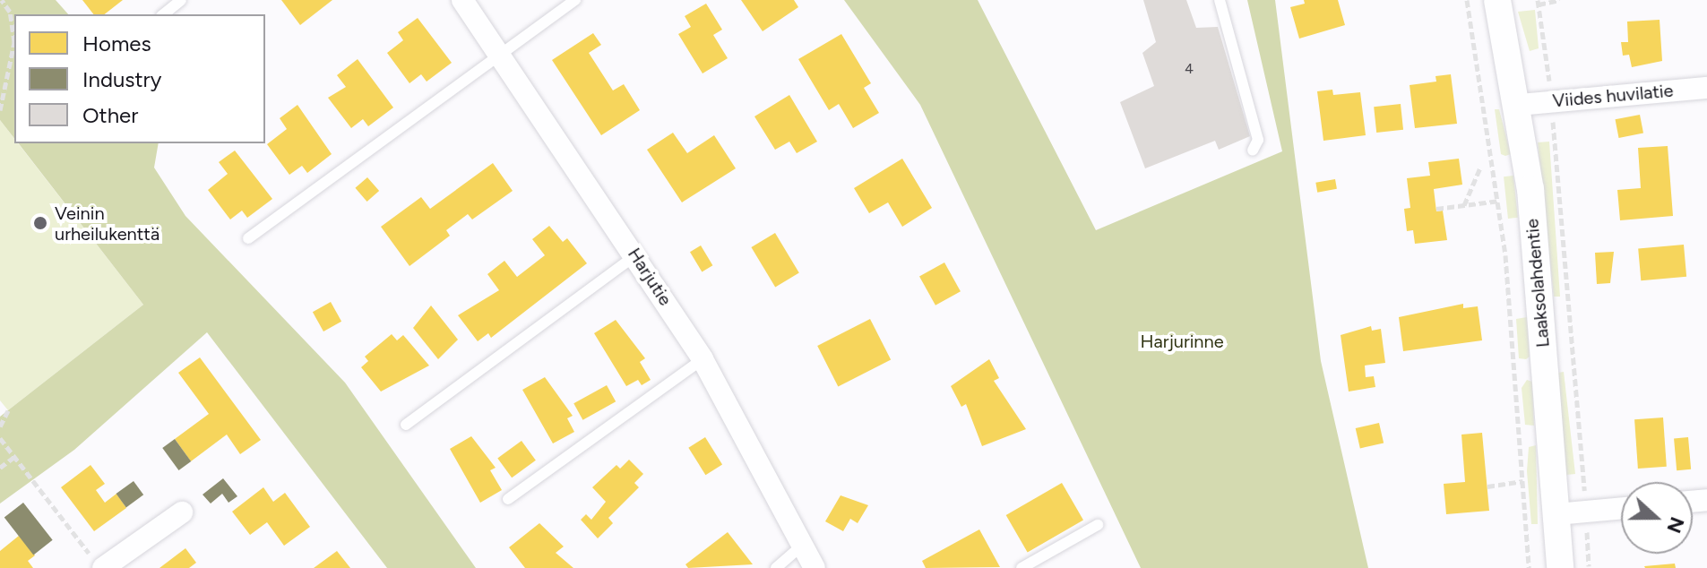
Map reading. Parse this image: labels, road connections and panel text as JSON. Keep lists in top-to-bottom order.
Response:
{
  "streets": {
    "street": ["Viides huvilatie", "Harjutie", "Laaksolahdentie"]
  },
  "crossings": [
    ["Viides huvilatie", "Laaksolahdentie"]
  ],
  "parks": ["Harjurinne"],
  "places": ["Veinin urheilukenttä"],
  "house_numbers": ["4"],
  "legend": ["Homes", "Industry", "Other"],
  "north": "right"
}
